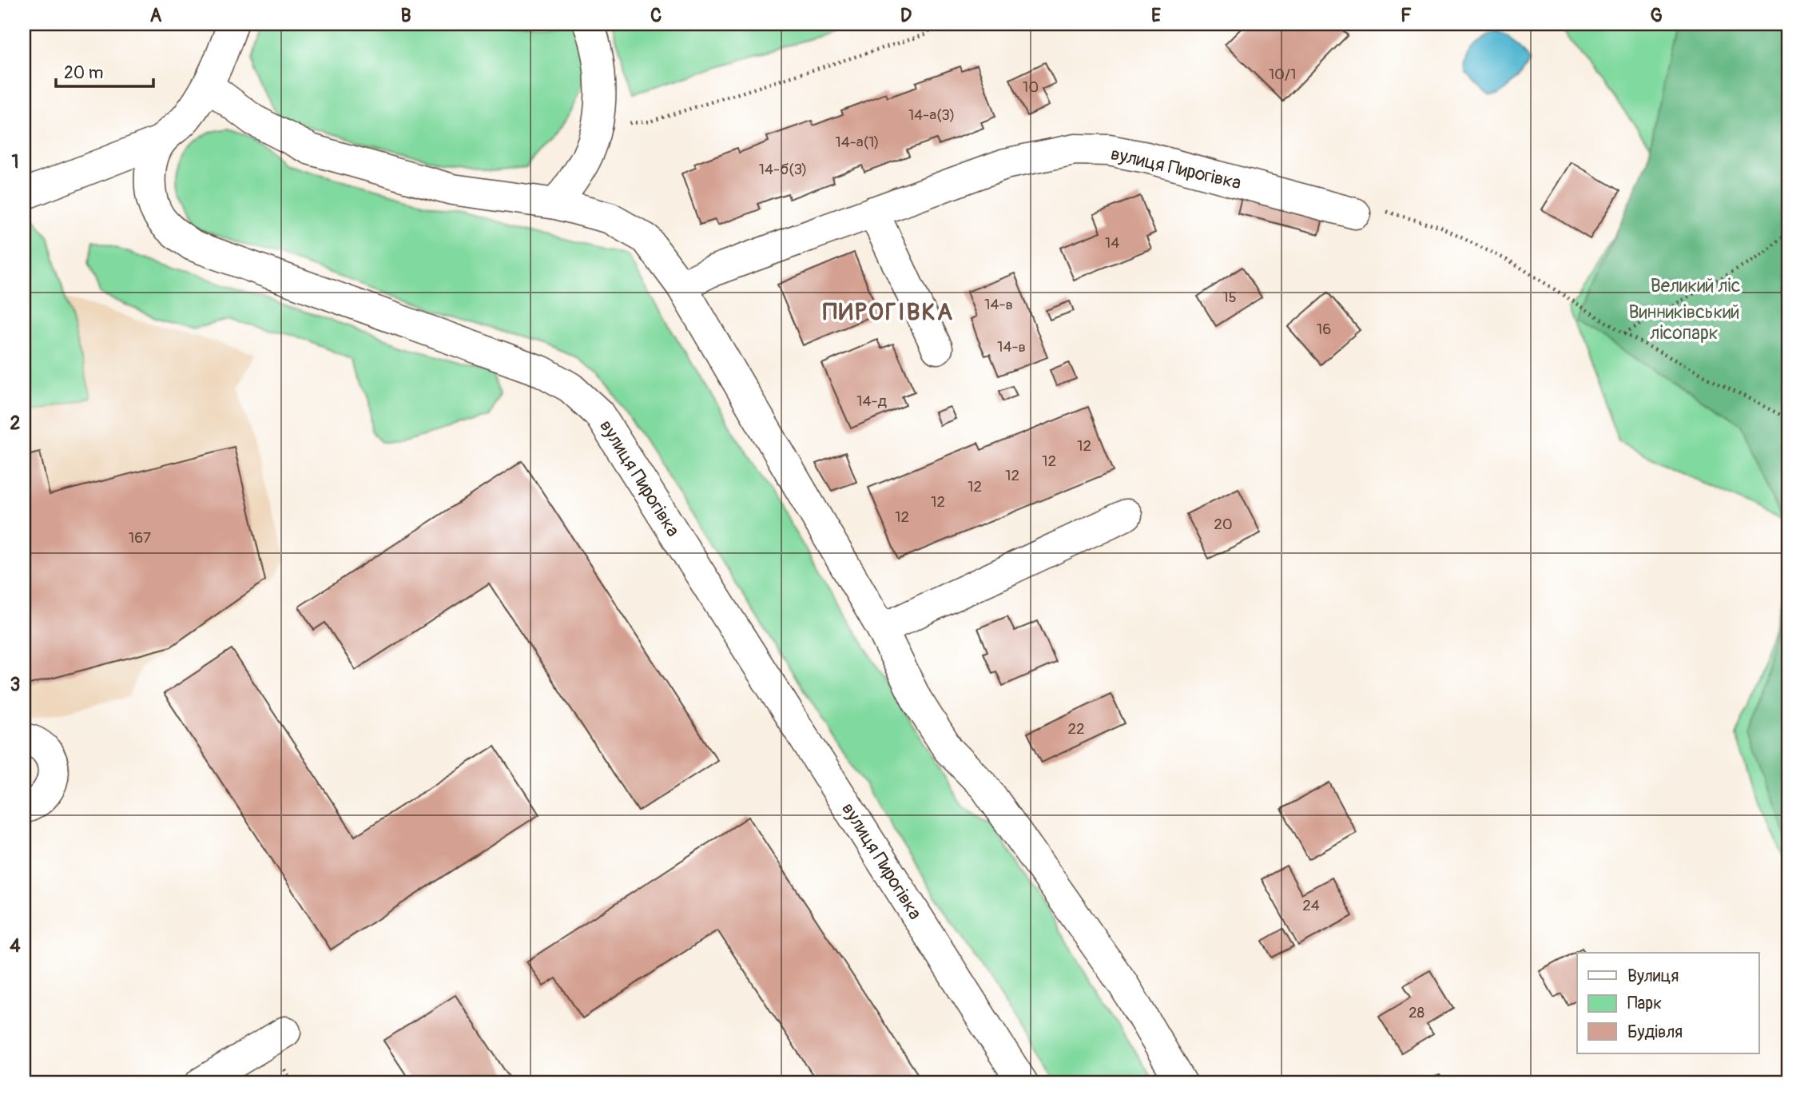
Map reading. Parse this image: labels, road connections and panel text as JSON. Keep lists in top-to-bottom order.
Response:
{
  "streets": {
    "street": ["вулиця Пирогівка"]
  },
  "districts": ["ПИРОГІВКА"],
  "parks": ["Великий ліс", "Винниківський лісопарк"],
  "house_numbers": [
    "10/1",
    "10",
    "14-а(3)",
    "14-а(1)",
    "14-б(3)",
    "14",
    "15",
    "14-в",
    "16",
    "14-в",
    "14-д",
    "12",
    "12",
    "12",
    "12",
    "12",
    "12",
    "20",
    "167",
    "22",
    "24",
    "28"
  ],
  "legend": ["Вулиця", "Парк", "Будівля"],
  "scale_bar": "20 m",
  "grid": {
    "columns": [
      "A",
      "B",
      "C",
      "D",
      "E",
      "F",
      "G"
    ],
    "rows": [
      "1",
      "2",
      "3",
      "4"
    ]
  }
}
